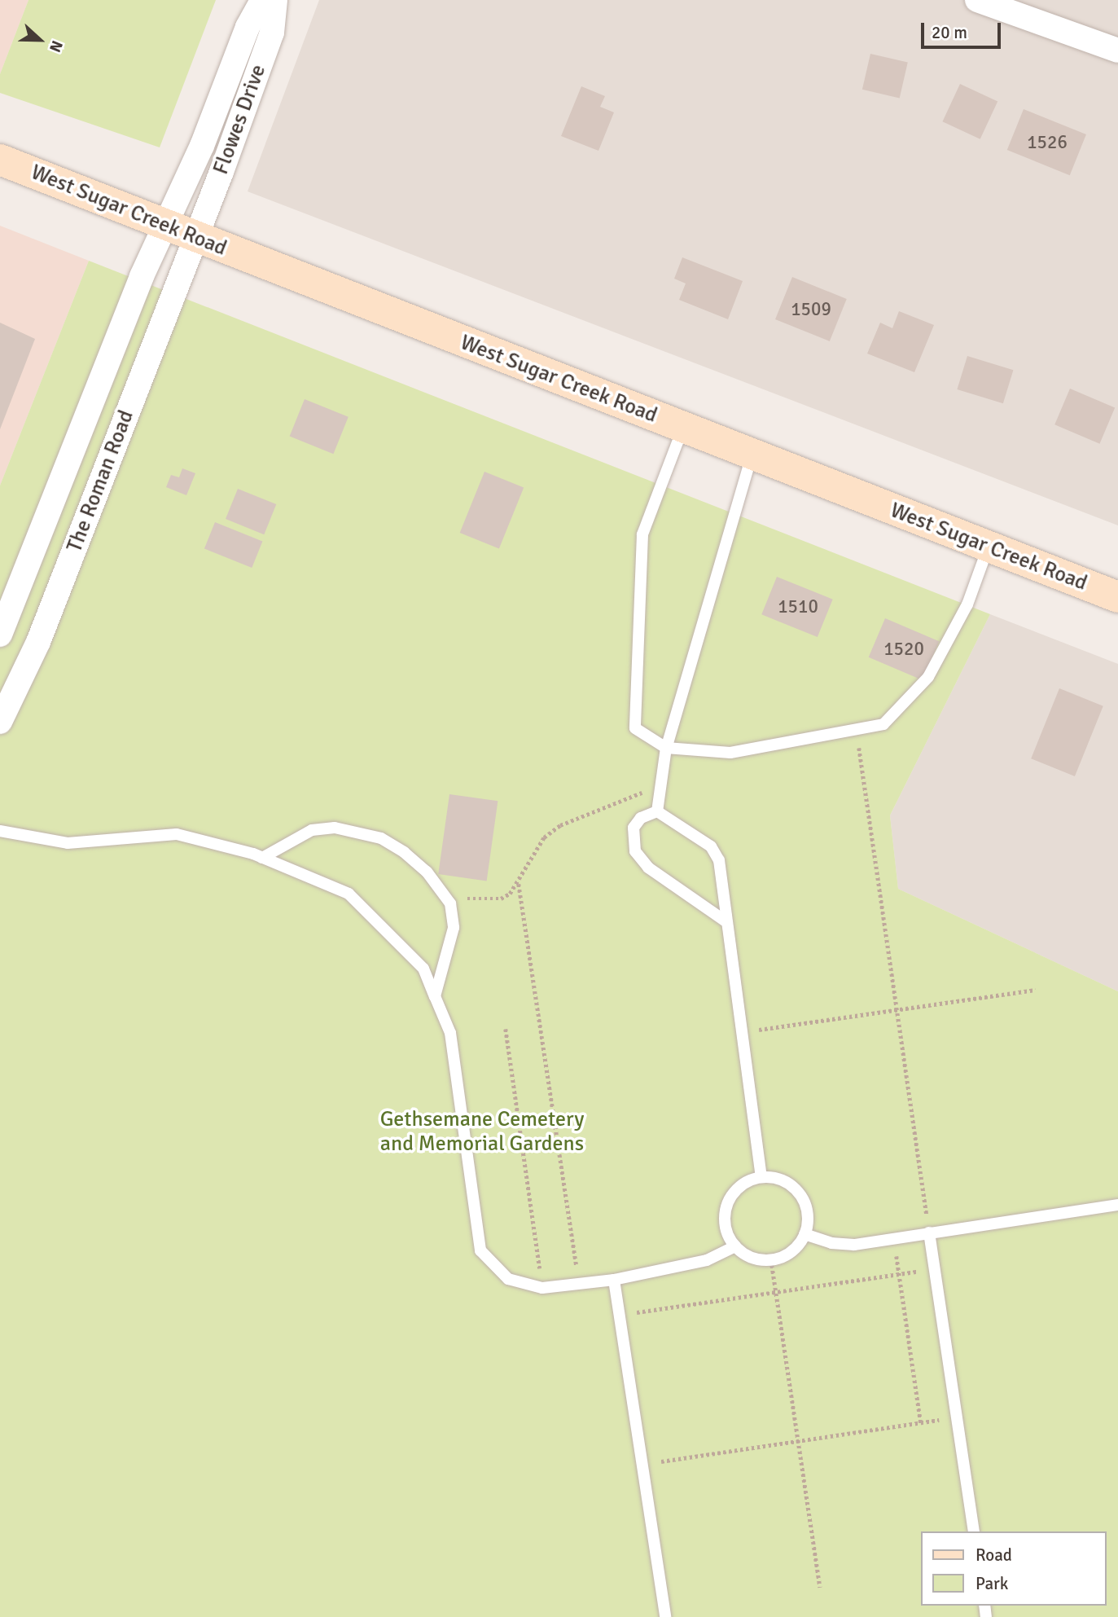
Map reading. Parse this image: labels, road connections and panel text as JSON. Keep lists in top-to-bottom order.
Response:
{
  "streets": {
    "main road": ["West Sugar Creek Road"],
    "street": ["Flowes Drive", "The Roman Road"]
  },
  "crossings": [
    ["Flowes Drive", "West Sugar Creek Road"],
    ["Flowes Drive", "The Roman Road"],
    ["West Sugar Creek Road", "The Roman Road"]
  ],
  "parks": ["Gethsemane Cemetery and Memorial Gardens"],
  "house_numbers": [
    "1526",
    "1509",
    "1510",
    "1520"
  ],
  "legend": ["Road", "Park"],
  "scale_bar": "20 m",
  "north": "right"
}
